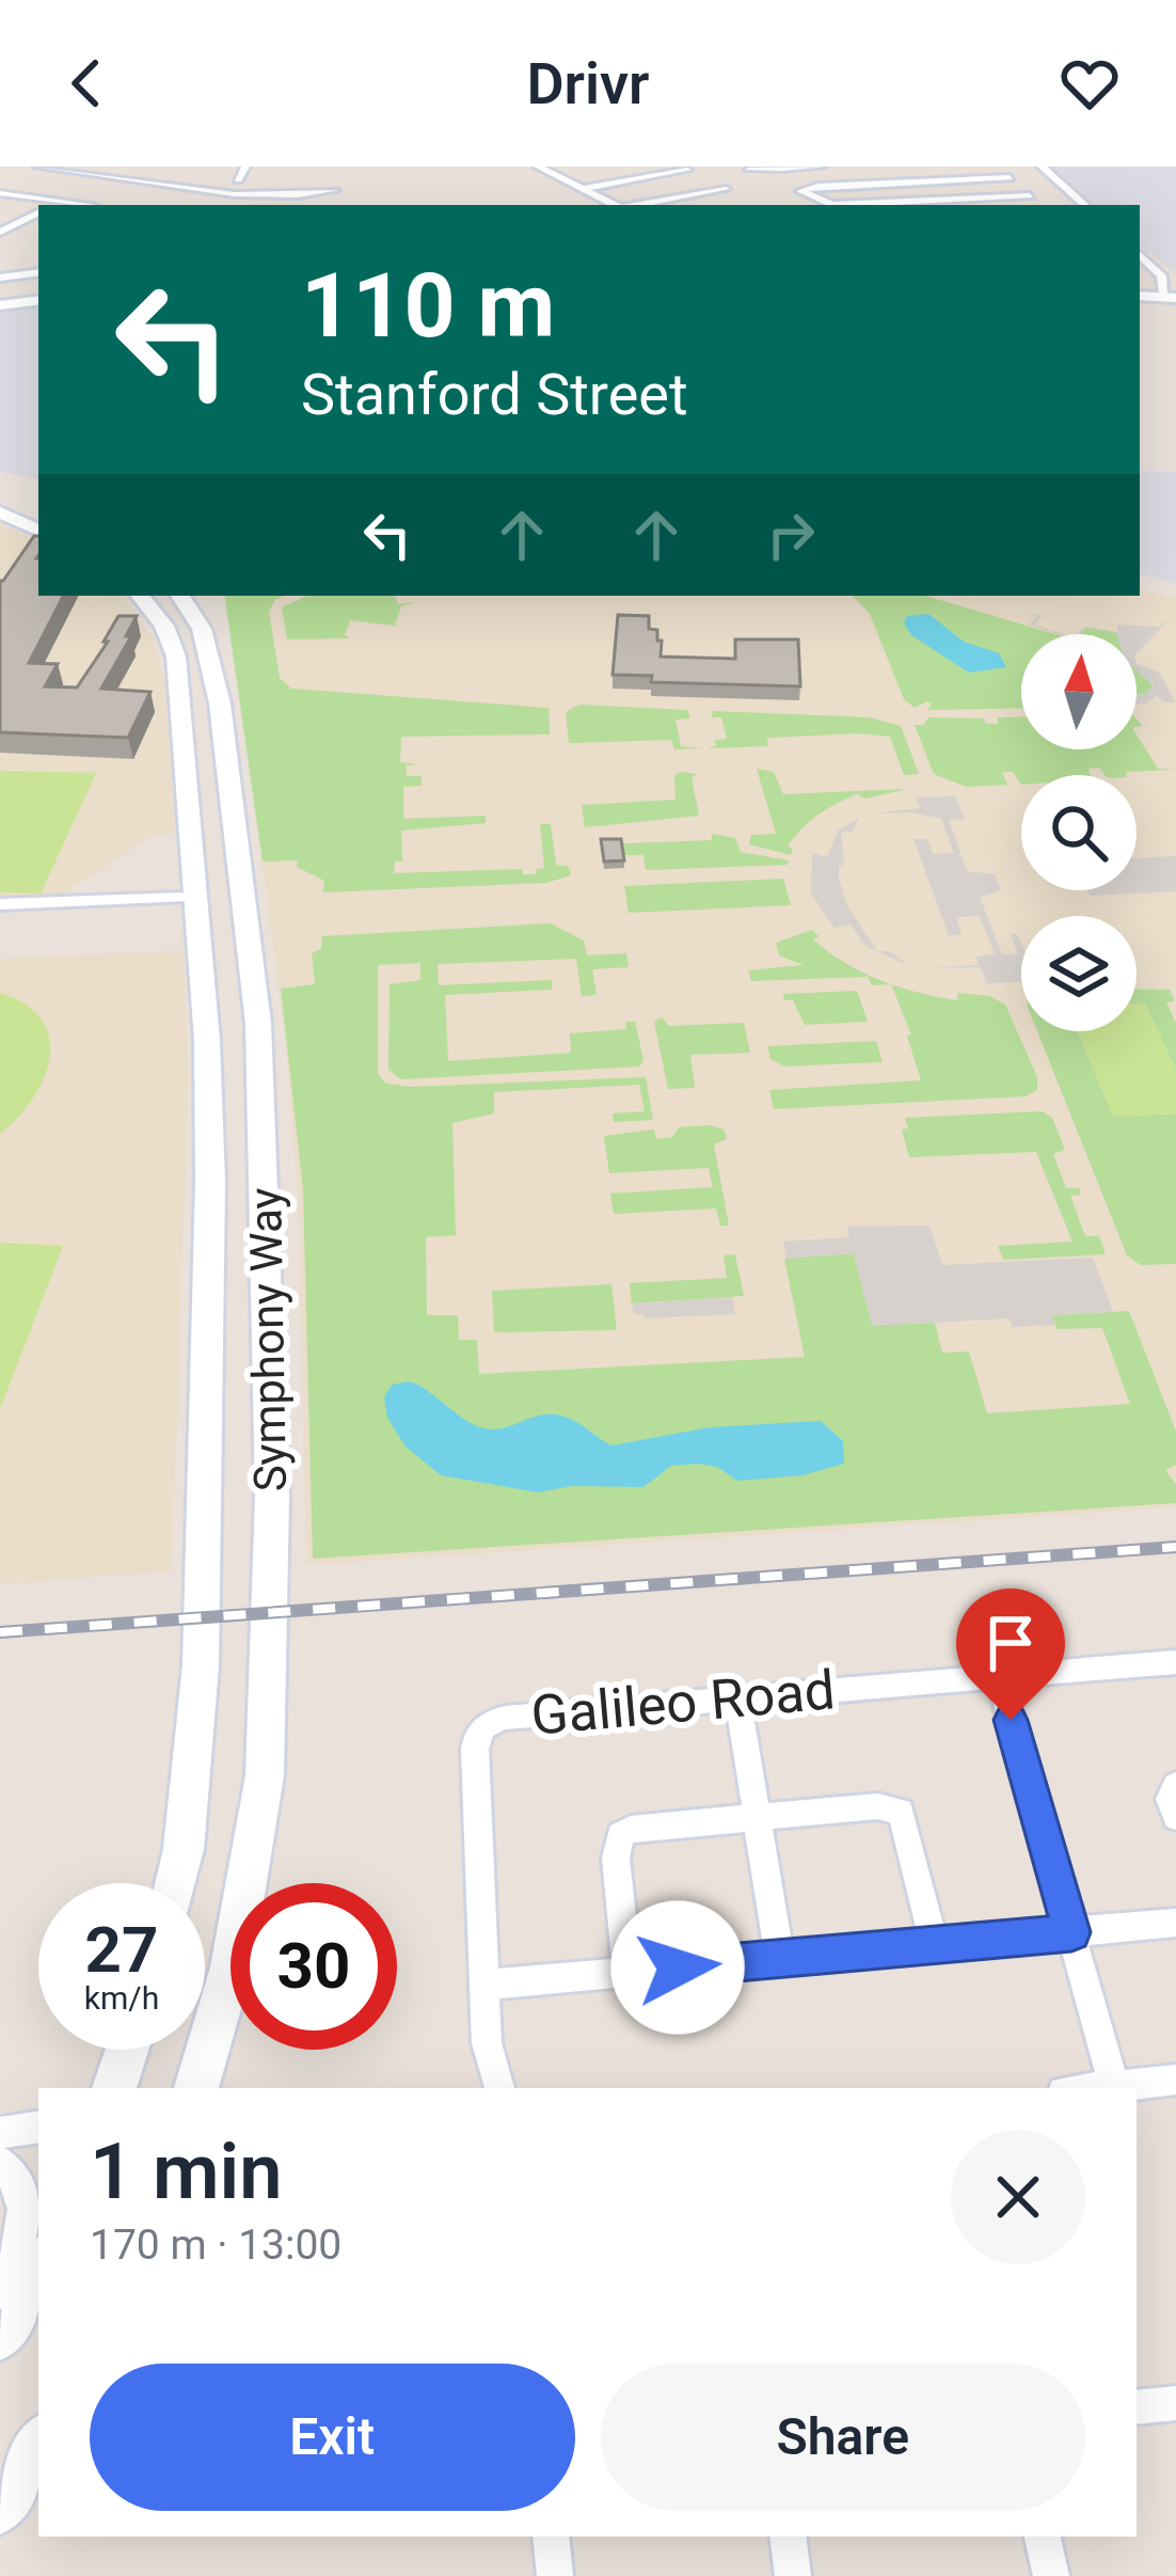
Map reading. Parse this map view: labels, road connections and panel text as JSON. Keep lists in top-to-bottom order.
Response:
{
  "streets": {
    "main road": ["Symphony Way"],
    "street": ["Galileo Road"]
  },
  "north": "top",
  "page": {
    "header": "Drivr",
    "turn": ["110 m", "Stanford Street"],
    "speed": "27 km/h",
    "limit": "30",
    "heading": ["1 min", "170 m · 13:00"],
    "buttons": ["Exit", "Share"]
  }
}
